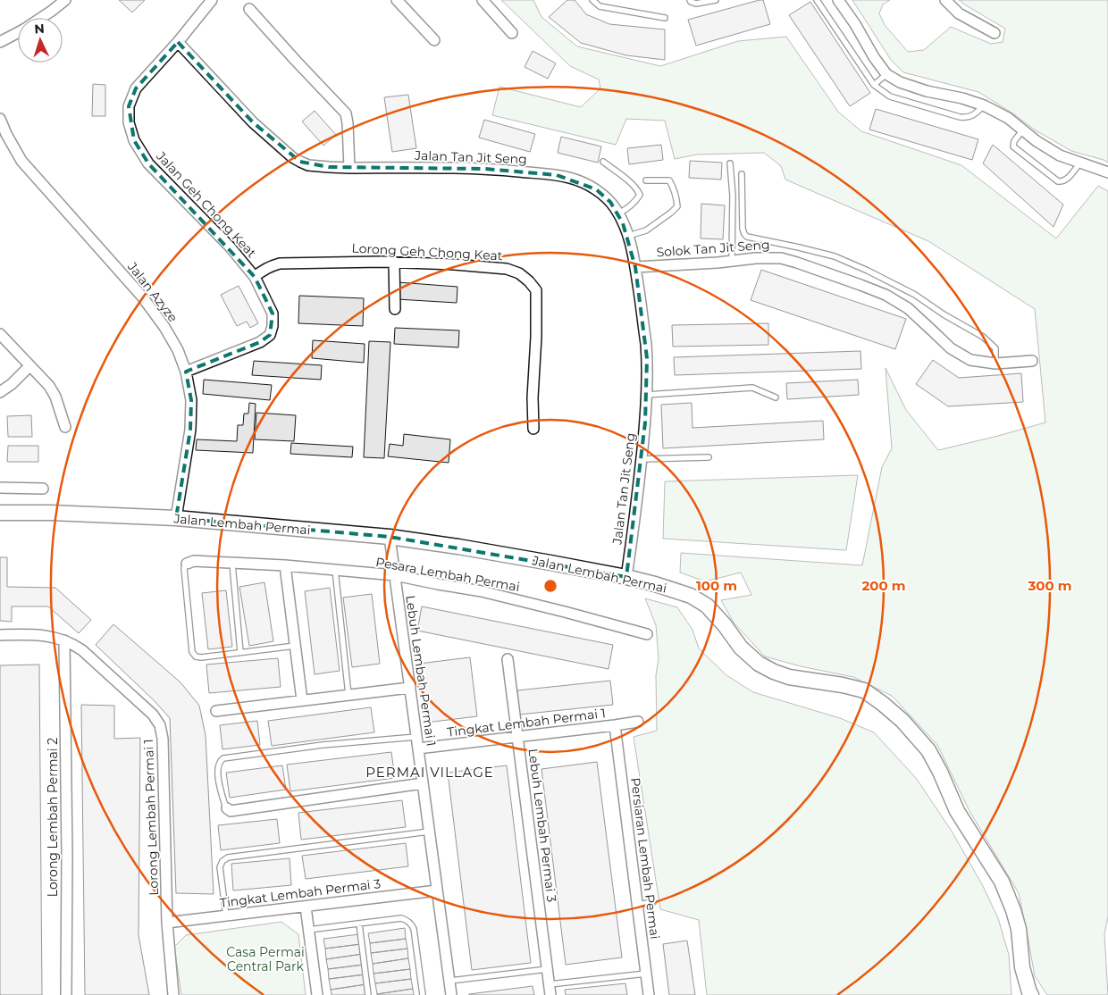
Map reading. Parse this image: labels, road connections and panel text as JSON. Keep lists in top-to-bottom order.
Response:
{
  "streets": {
    "main road": ["Jalan Lembah Permai"],
    "street": [
      "Jalan Tan Jit Seng",
      "Jalan Geh Chong Keat",
      "Solok Tan Jit Seng",
      "Lorong Geh Chong Keat",
      "Jalan Azyze",
      "Pesara Lembah Permai",
      "Lebuh Lembah Permai 1",
      "Tingkat Lembah Permai 1",
      "Lorong Lembah Permai 2",
      "Lorong Lembah Permai 1",
      "Lebuh Lembah Permai 3",
      "Persiaran Lembah Permai",
      "Tingkat Lembah Permai 3"
    ]
  },
  "crossings": [
    ["Jalan Tan Jit Seng", "Jalan Geh Chong Keat"],
    ["Jalan Tan Jit Seng", "Solok Tan Jit Seng"],
    ["Jalan Tan Jit Seng", "Jalan Lembah Permai"],
    ["Jalan Geh Chong Keat", "Lorong Geh Chong Keat"],
    ["Jalan Geh Chong Keat", "Jalan Azyze"],
    ["Jalan Azyze", "Jalan Lembah Permai"],
    ["Jalan Lembah Permai", "Lebuh Lembah Permai 1"],
    ["Pesara Lembah Permai", "Lebuh Lembah Permai 1"],
    ["Lebuh Lembah Permai 1", "Tingkat Lembah Permai 1"],
    ["Lebuh Lembah Permai 1", "Tingkat Lembah Permai 3"],
    ["Tingkat Lembah Permai 1", "Lebuh Lembah Permai 3"],
    ["Tingkat Lembah Permai 1", "Persiaran Lembah Permai"],
    ["Lorong Lembah Permai 2", "Lorong Lembah Permai 1"],
    ["Lorong Lembah Permai 1", "Tingkat Lembah Permai 3"]
  ],
  "districts": ["PERMAI VILLAGE"],
  "parks": ["Casa Permai Central Park"],
  "north": "top",
  "rings": ["100 m", "200 m", "300 m"]
}
